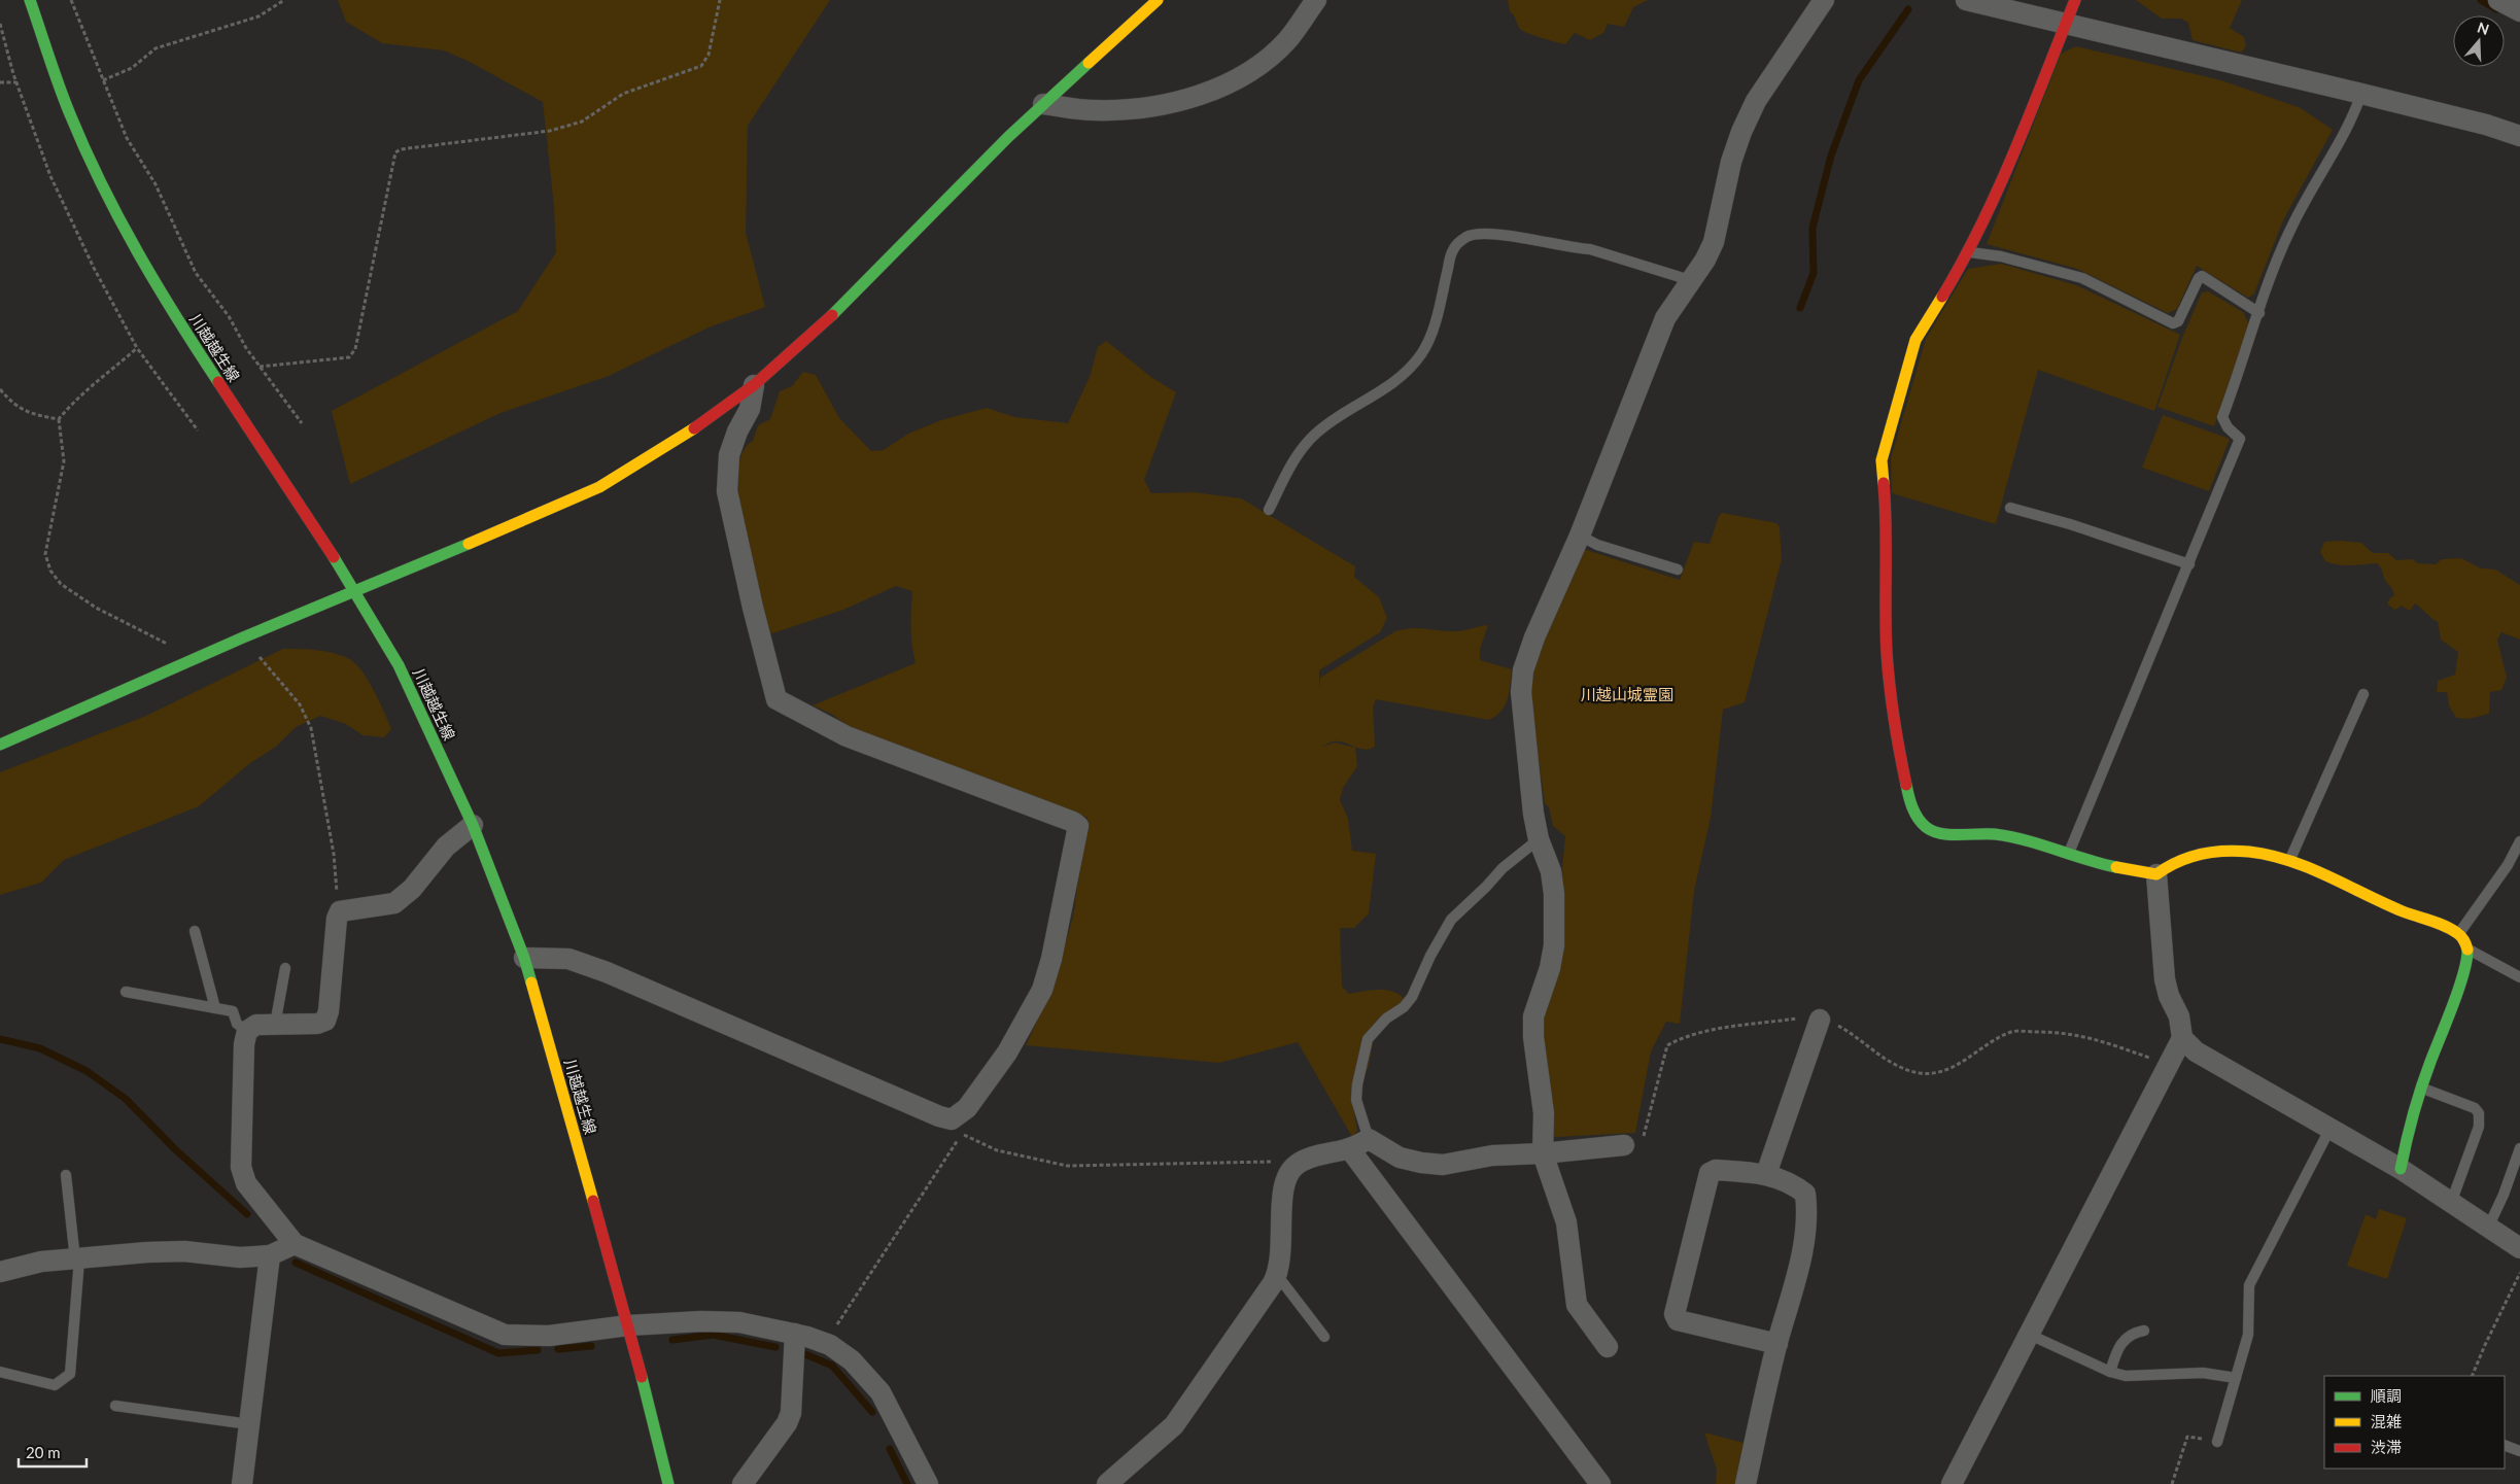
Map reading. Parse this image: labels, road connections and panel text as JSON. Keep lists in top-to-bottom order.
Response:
{
  "streets": {
    "street": ["川越越生線"]
  },
  "parks": ["川越山城霊園"],
  "legend": ["順調", "混雑", "渋滞"],
  "scale_bar": "20 m",
  "north": "top"
}
